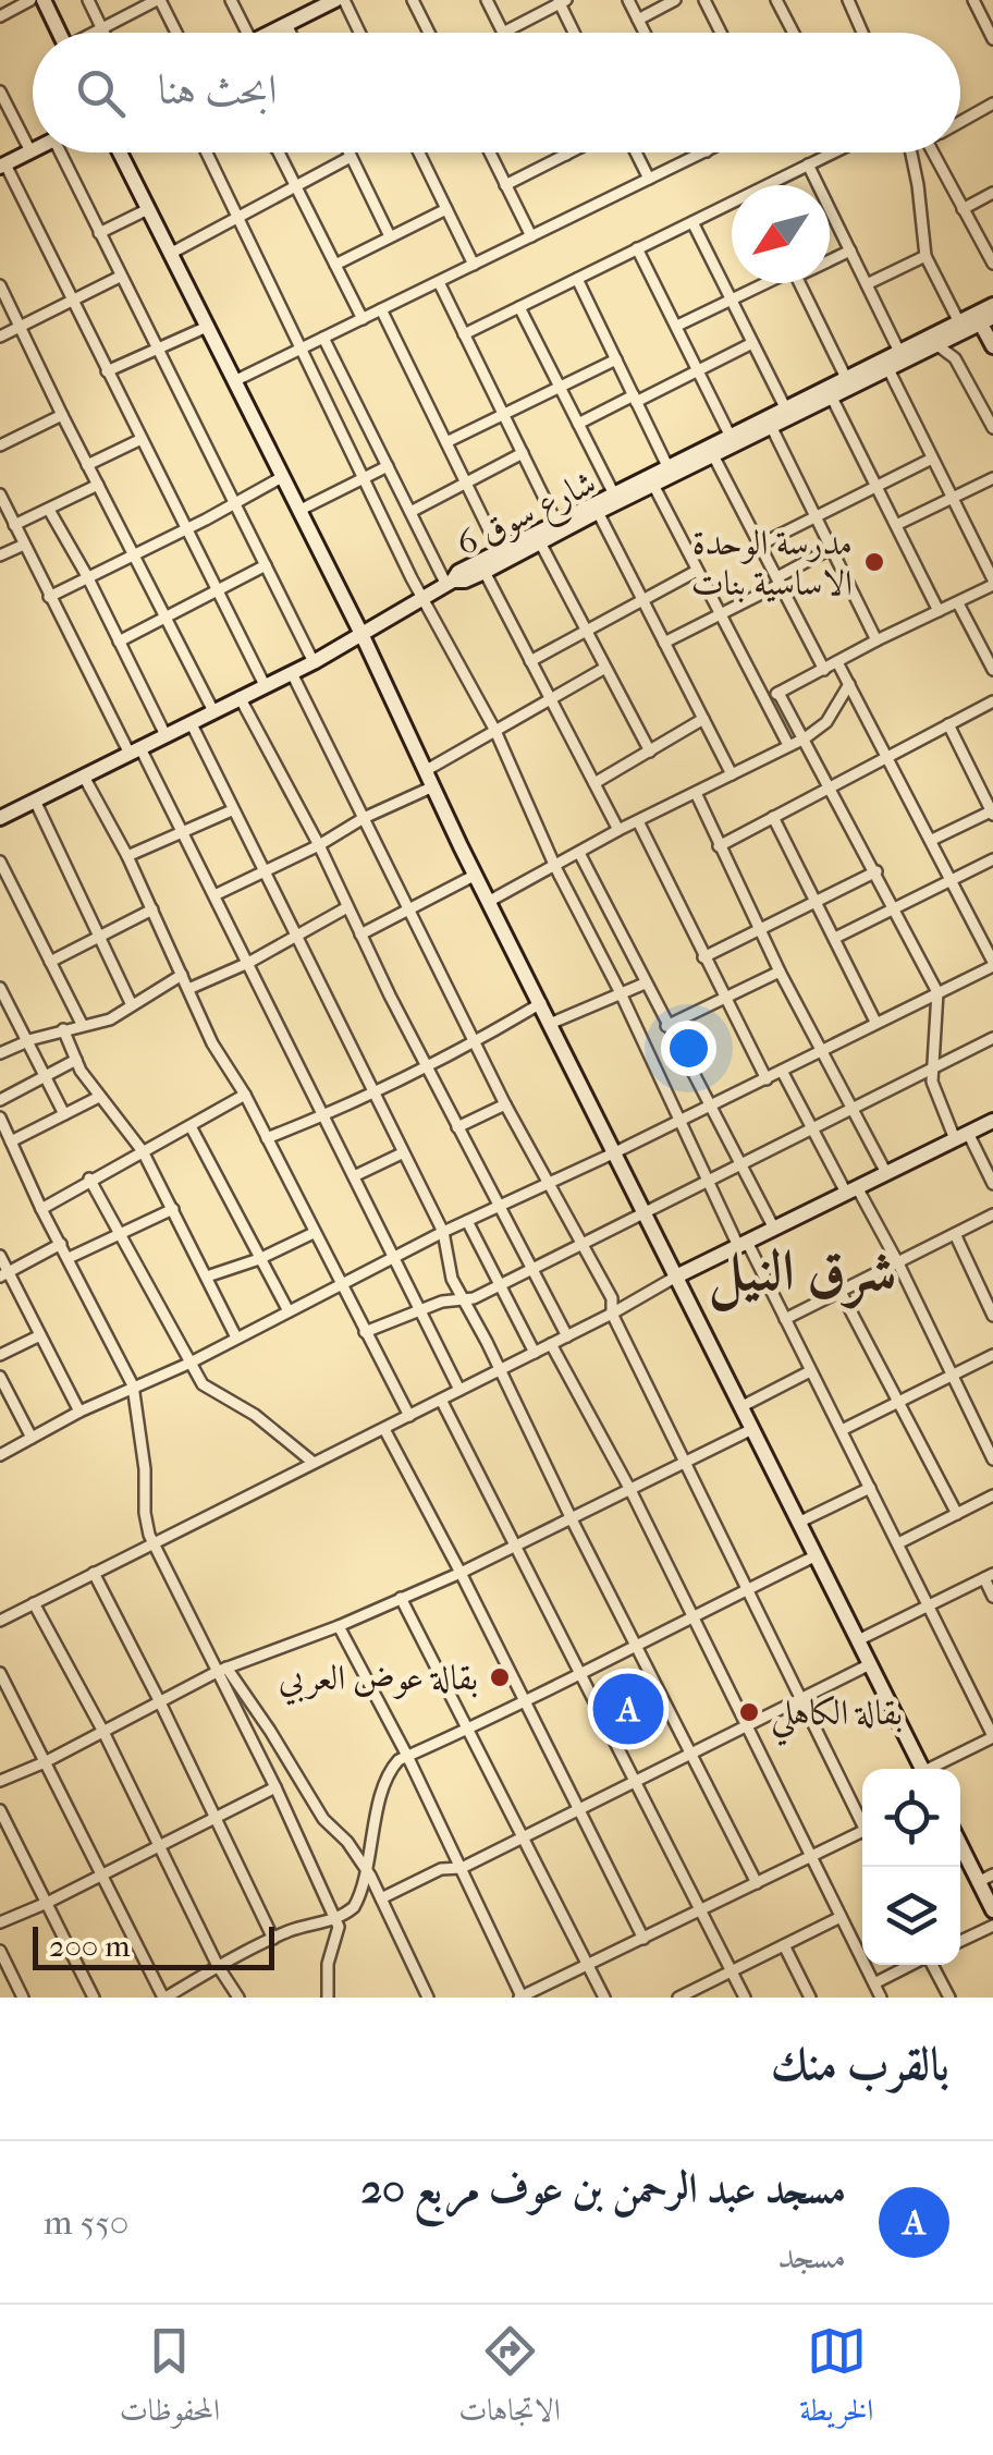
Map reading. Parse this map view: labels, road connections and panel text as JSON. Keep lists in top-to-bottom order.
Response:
{
  "streets": {
    "street": ["شارع سوق 6"]
  },
  "districts": ["شرق النيل"],
  "places": ["مدرسة الوحدة الاساسية بنات", "بقالة عوض العربي", "بقالة الكاهلي"],
  "scale_bar": "200 m",
  "north": "bottom left",
  "page": {
    "search": "ابحث هنا",
    "pins": "A",
    "scale": "200 m",
    "heading": "بالقرب منك",
    "list": [
      {
        "mark": "A",
        "name": "مسجد عبد الرحمن بن عوف مربع 20",
        "note": "مسجد",
        "value": "550 m"
      }
    ],
    "nav": ["الخريطة", "الاتجاهات", "المحفوظات"]
  }
}
